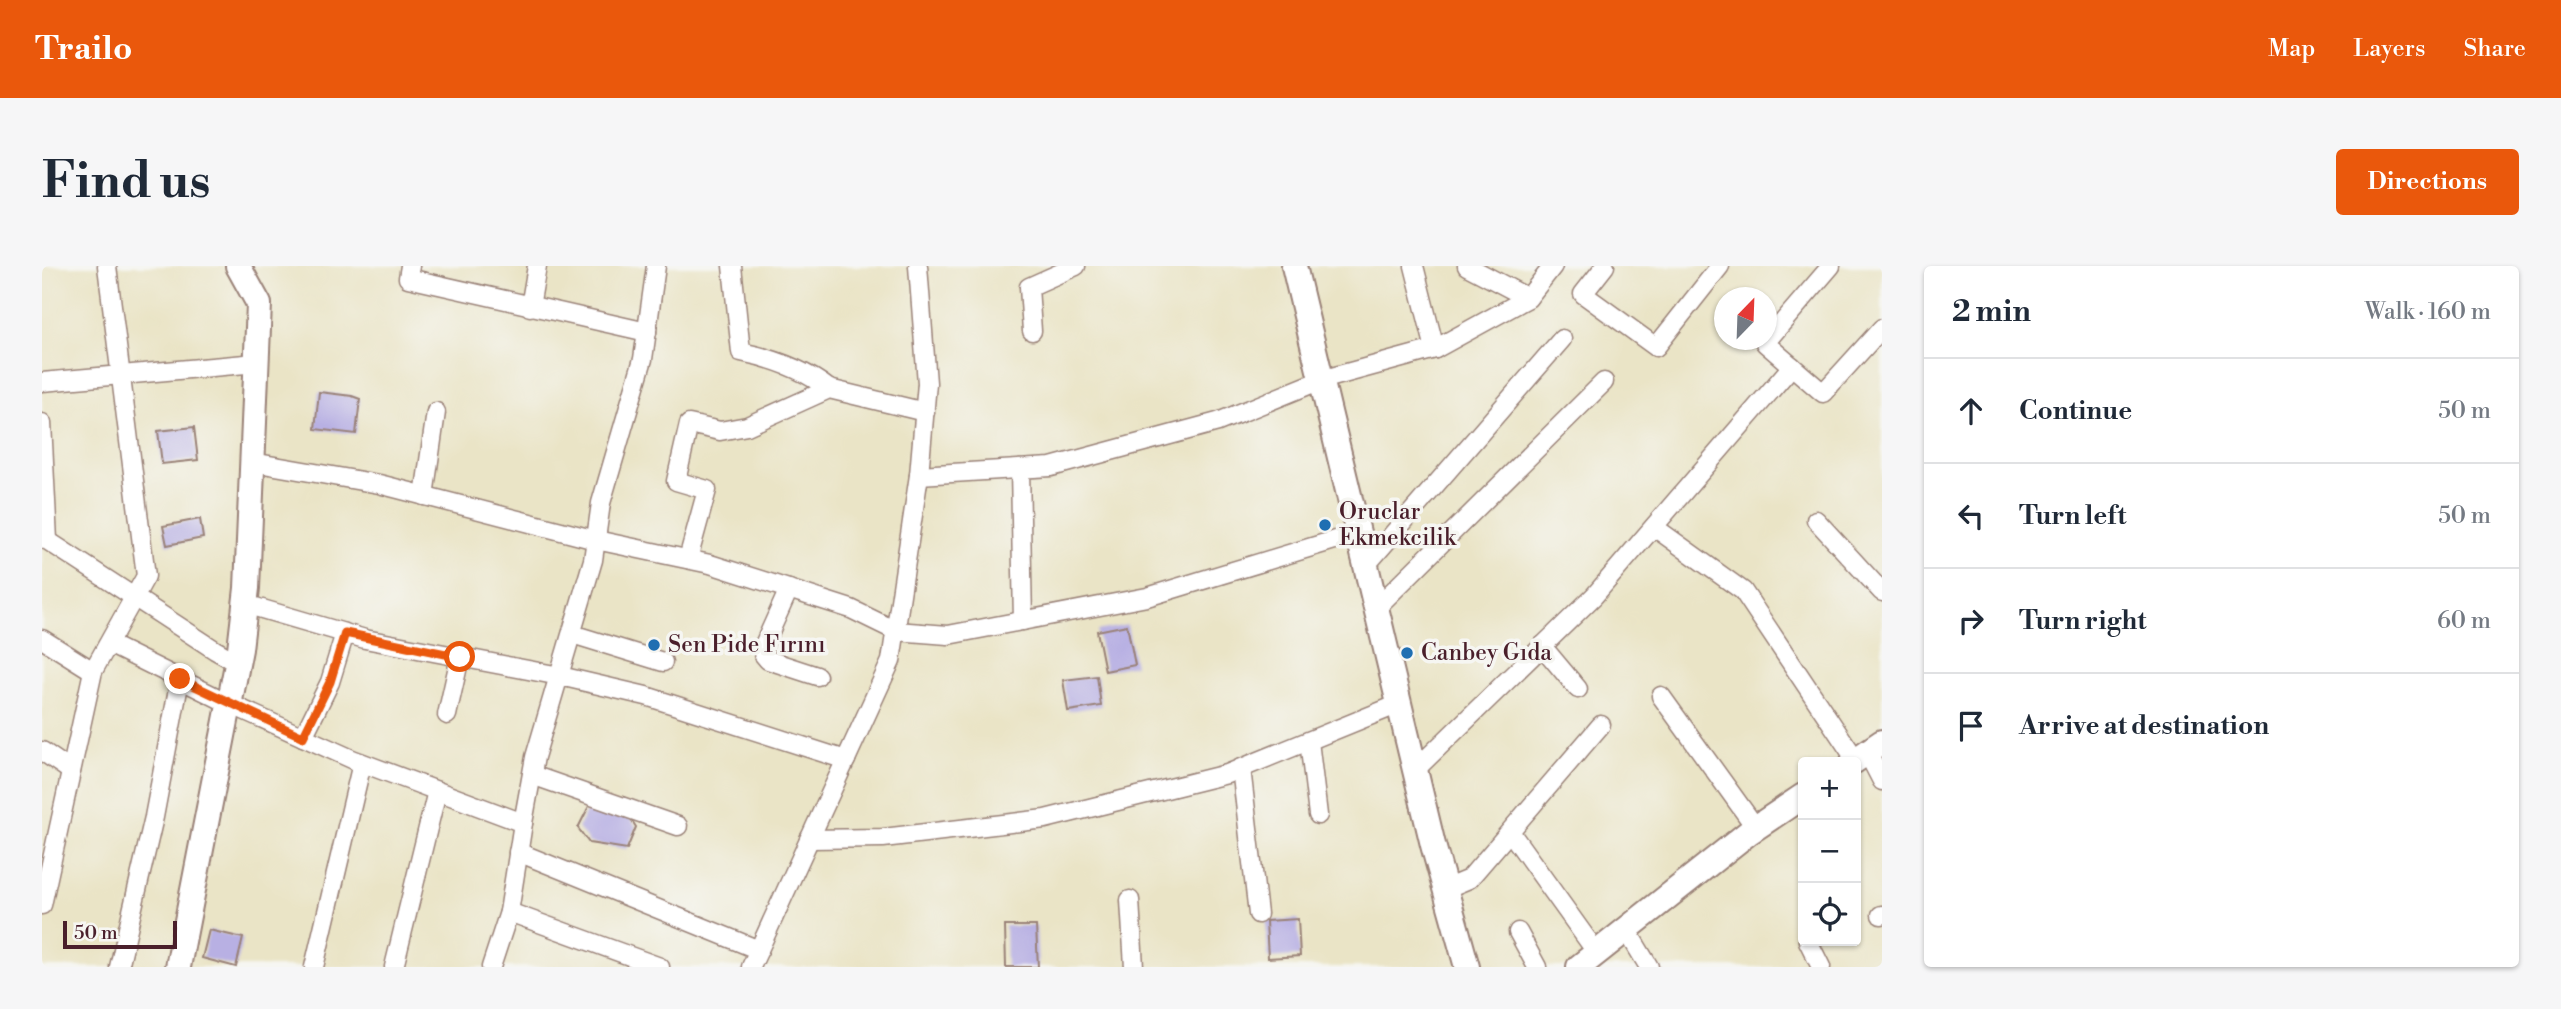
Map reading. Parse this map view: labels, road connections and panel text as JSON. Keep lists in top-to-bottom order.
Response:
{
  "places": ["Oruclar Ekmekcilik", "Sen Pide Fırını", "Canbey Gıda"],
  "scale_bar": "50 m",
  "north": "top right",
  "page": {
    "header": "Trailo",
    "nav": ["Map", "Layers", "Share"],
    "buttons": "Directions",
    "title": "Find us",
    "heading": ["2 min", "Walk · 160 m"],
    "list": [
      ["Continue", "50 m"],
      ["Turn left", "50 m"],
      ["Turn right", "60 m"],
      "Arrive at destination"
    ],
    "map_buttons": ["+", "−"],
    "scale": "50 m"
  }
}
